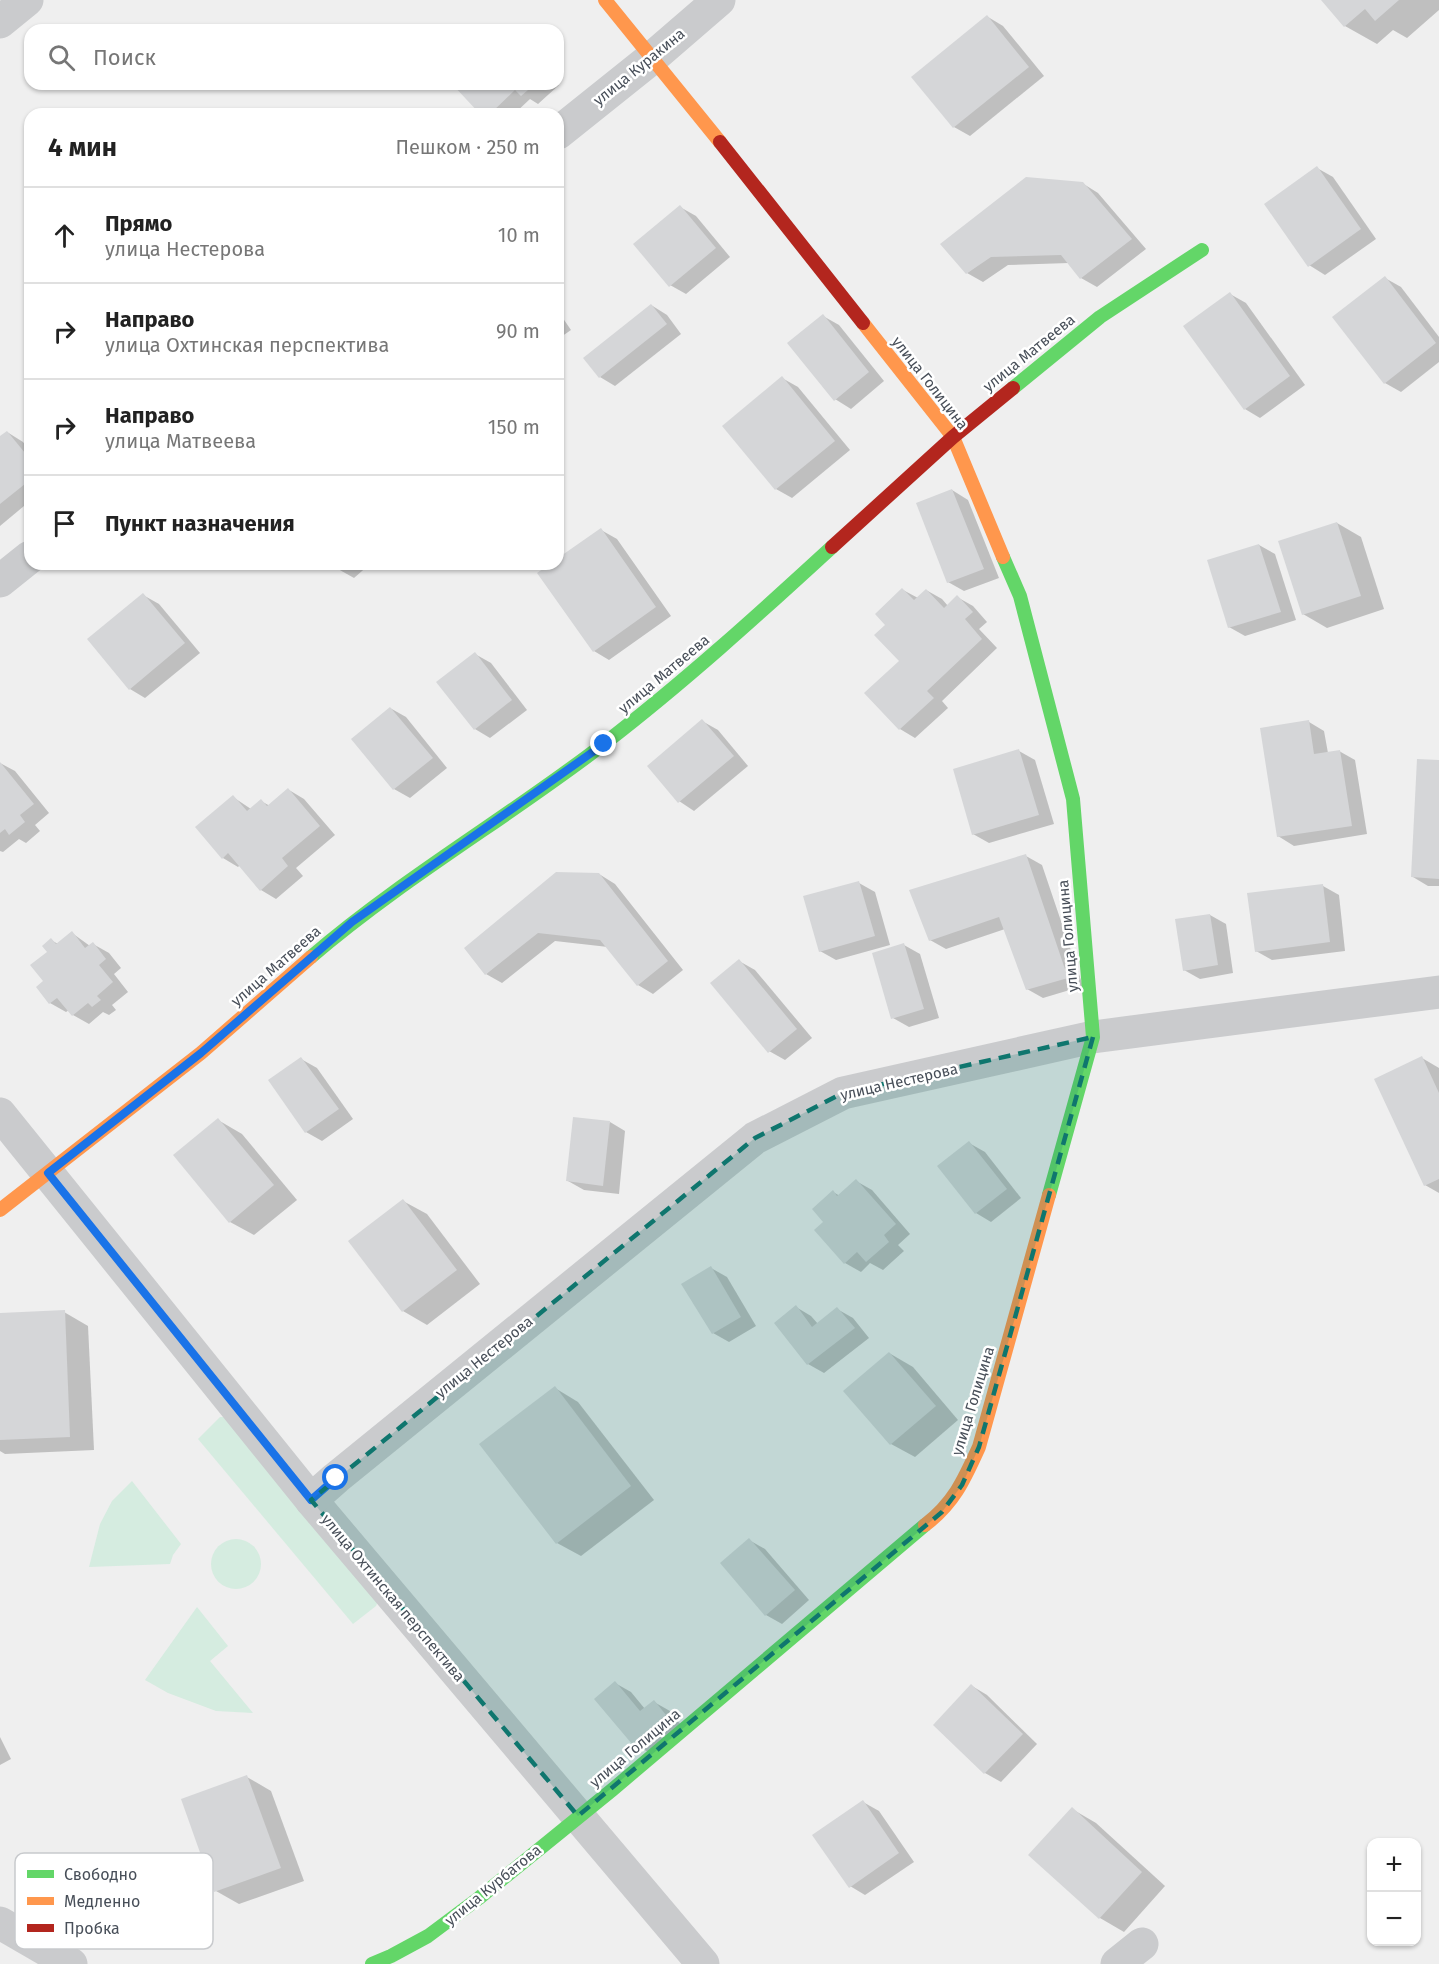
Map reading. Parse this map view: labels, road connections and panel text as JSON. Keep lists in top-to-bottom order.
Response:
{
  "streets": {
    "street": [
      "улица Куракина",
      "улица Матвеева",
      "улица Голицина",
      "улица Нестерова",
      "улица Охтинская перспектива",
      "улица Курбатова"
    ]
  },
  "crossings": [
    ["улица Куракина", "улица Голицина"],
    ["улица Матвеева", "улица Голицина"],
    ["улица Матвеева", "улица Охтинская перспектива"],
    ["улица Голицина", "улица Нестерова"],
    ["улица Голицина", "улица Охтинская перспектива"],
    ["улица Голицина", "улица Курбатова"],
    ["улица Нестерова", "улица Охтинская перспектива"],
    ["улица Охтинская перспектива", "улица Курбатова"]
  ],
  "legend": ["Свободно", "Медленно", "Пробка"],
  "page": {
    "search": "Поиск",
    "heading": ["4 мин", "Пешком · 250 m"],
    "list": [
      ["Прямо", "улица Нестерова", "10 m"],
      ["Направо", "улица Охтинская перспектива", "90 m"],
      ["Направо", "улица Матвеева", "150 m"],
      "Пункт назначения"
    ],
    "map_buttons": ["+", "−"]
  }
}
